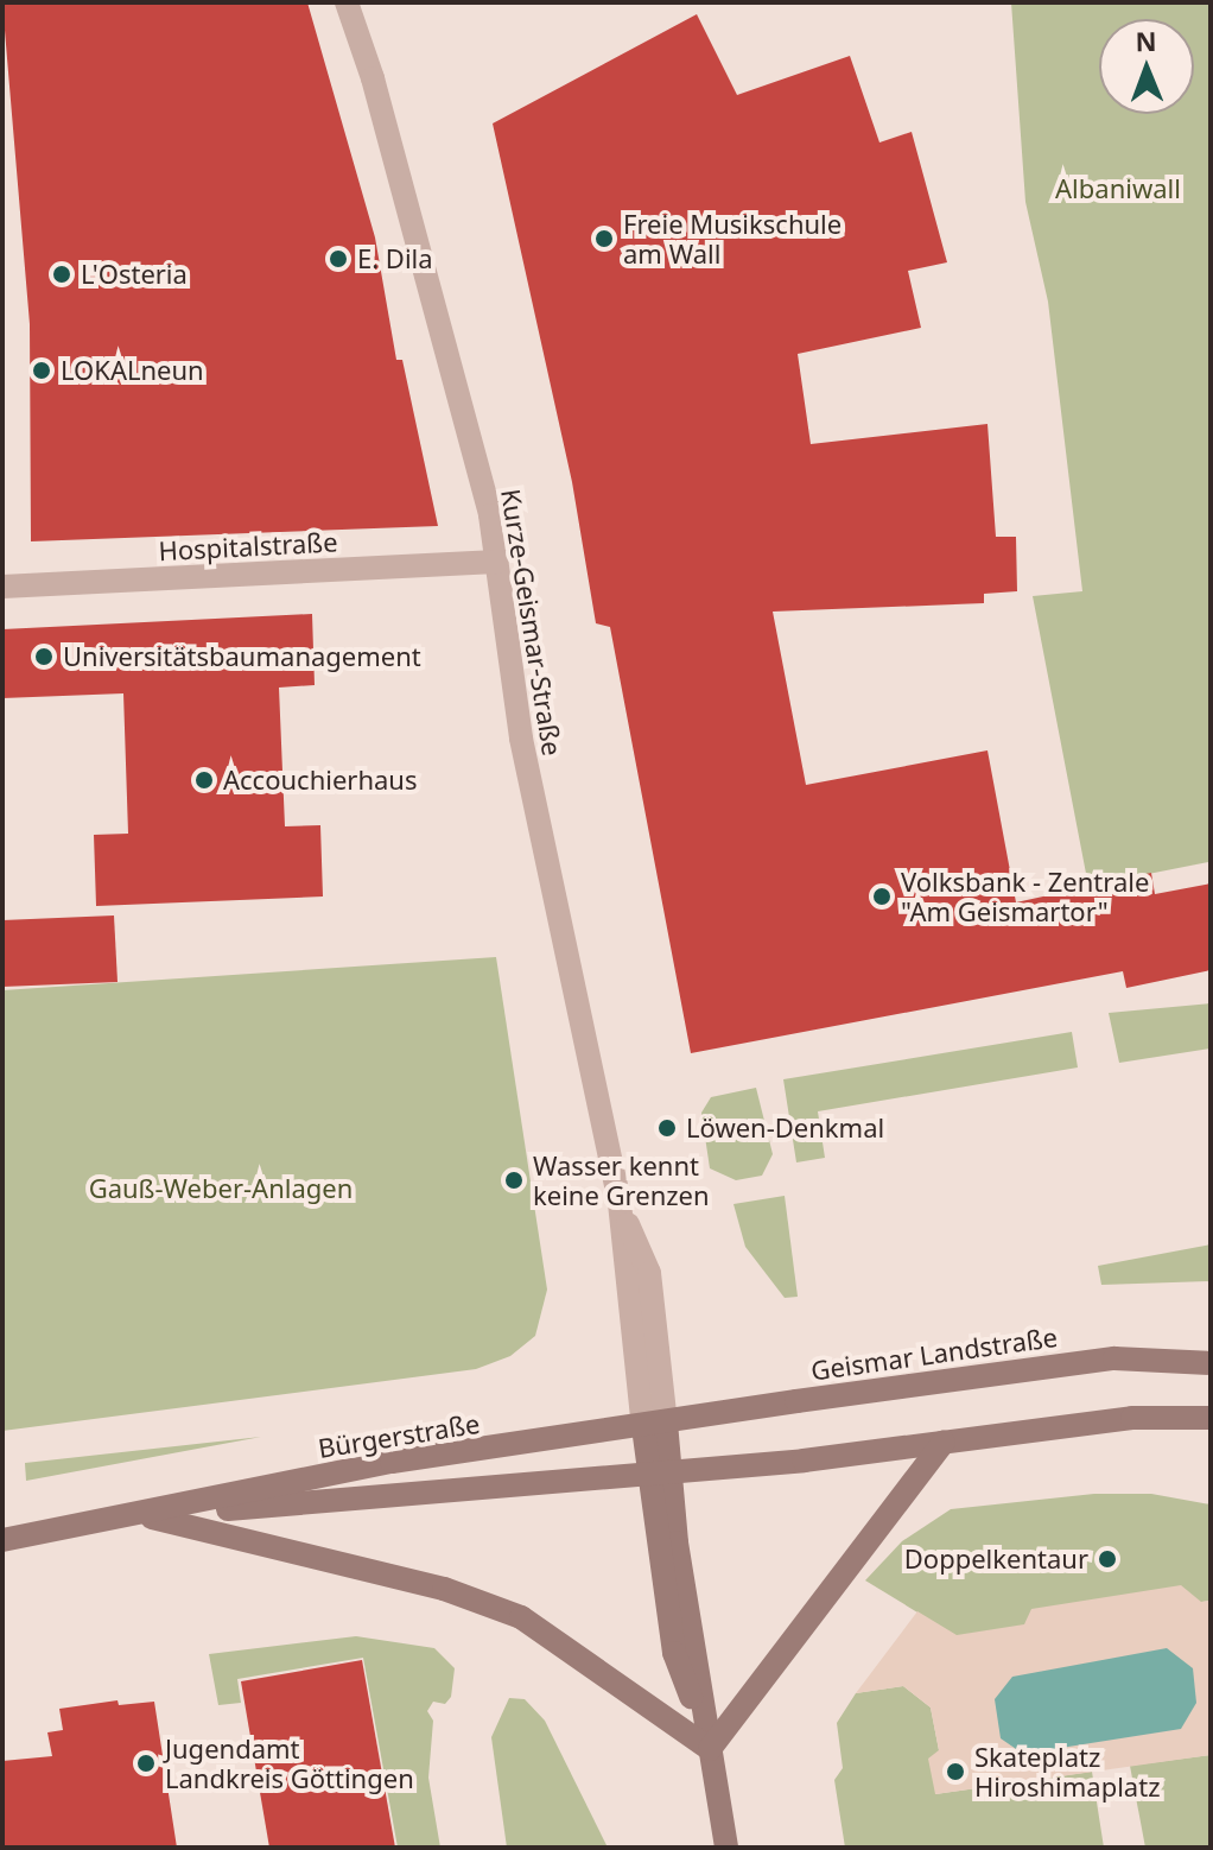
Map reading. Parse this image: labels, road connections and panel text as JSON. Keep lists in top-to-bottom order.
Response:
{
  "streets": {
    "main road": ["Geismar Landstraße", "Bürgerstraße"],
    "street": ["Hospitalstraße", "Kurze-Geismar-Straße"]
  },
  "crossings": [
    ["Hospitalstraße", "Kurze-Geismar-Straße"],
    ["Kurze-Geismar-Straße", "Geismar Landstraße"],
    ["Kurze-Geismar-Straße", "Bürgerstraße"],
    ["Geismar Landstraße", "Bürgerstraße"]
  ],
  "parks": ["Albaniwall", "Gauß-Weber-Anlagen"],
  "places": [
    "Freie Musikschule am Wall",
    "E. Dila",
    "L'Osteria",
    "LOKALneun",
    "Universitätsbaumanagement",
    "Accouchierhaus",
    "Volksbank - Zentrale \"Am Geismartor\"",
    "Löwen-Denkmal",
    "Wasser kennt keine Grenzen",
    "Doppelkentaur",
    "Jugendamt Landkreis Göttingen",
    "Skateplatz Hiroshimaplatz"
  ],
  "north": "top"
}
